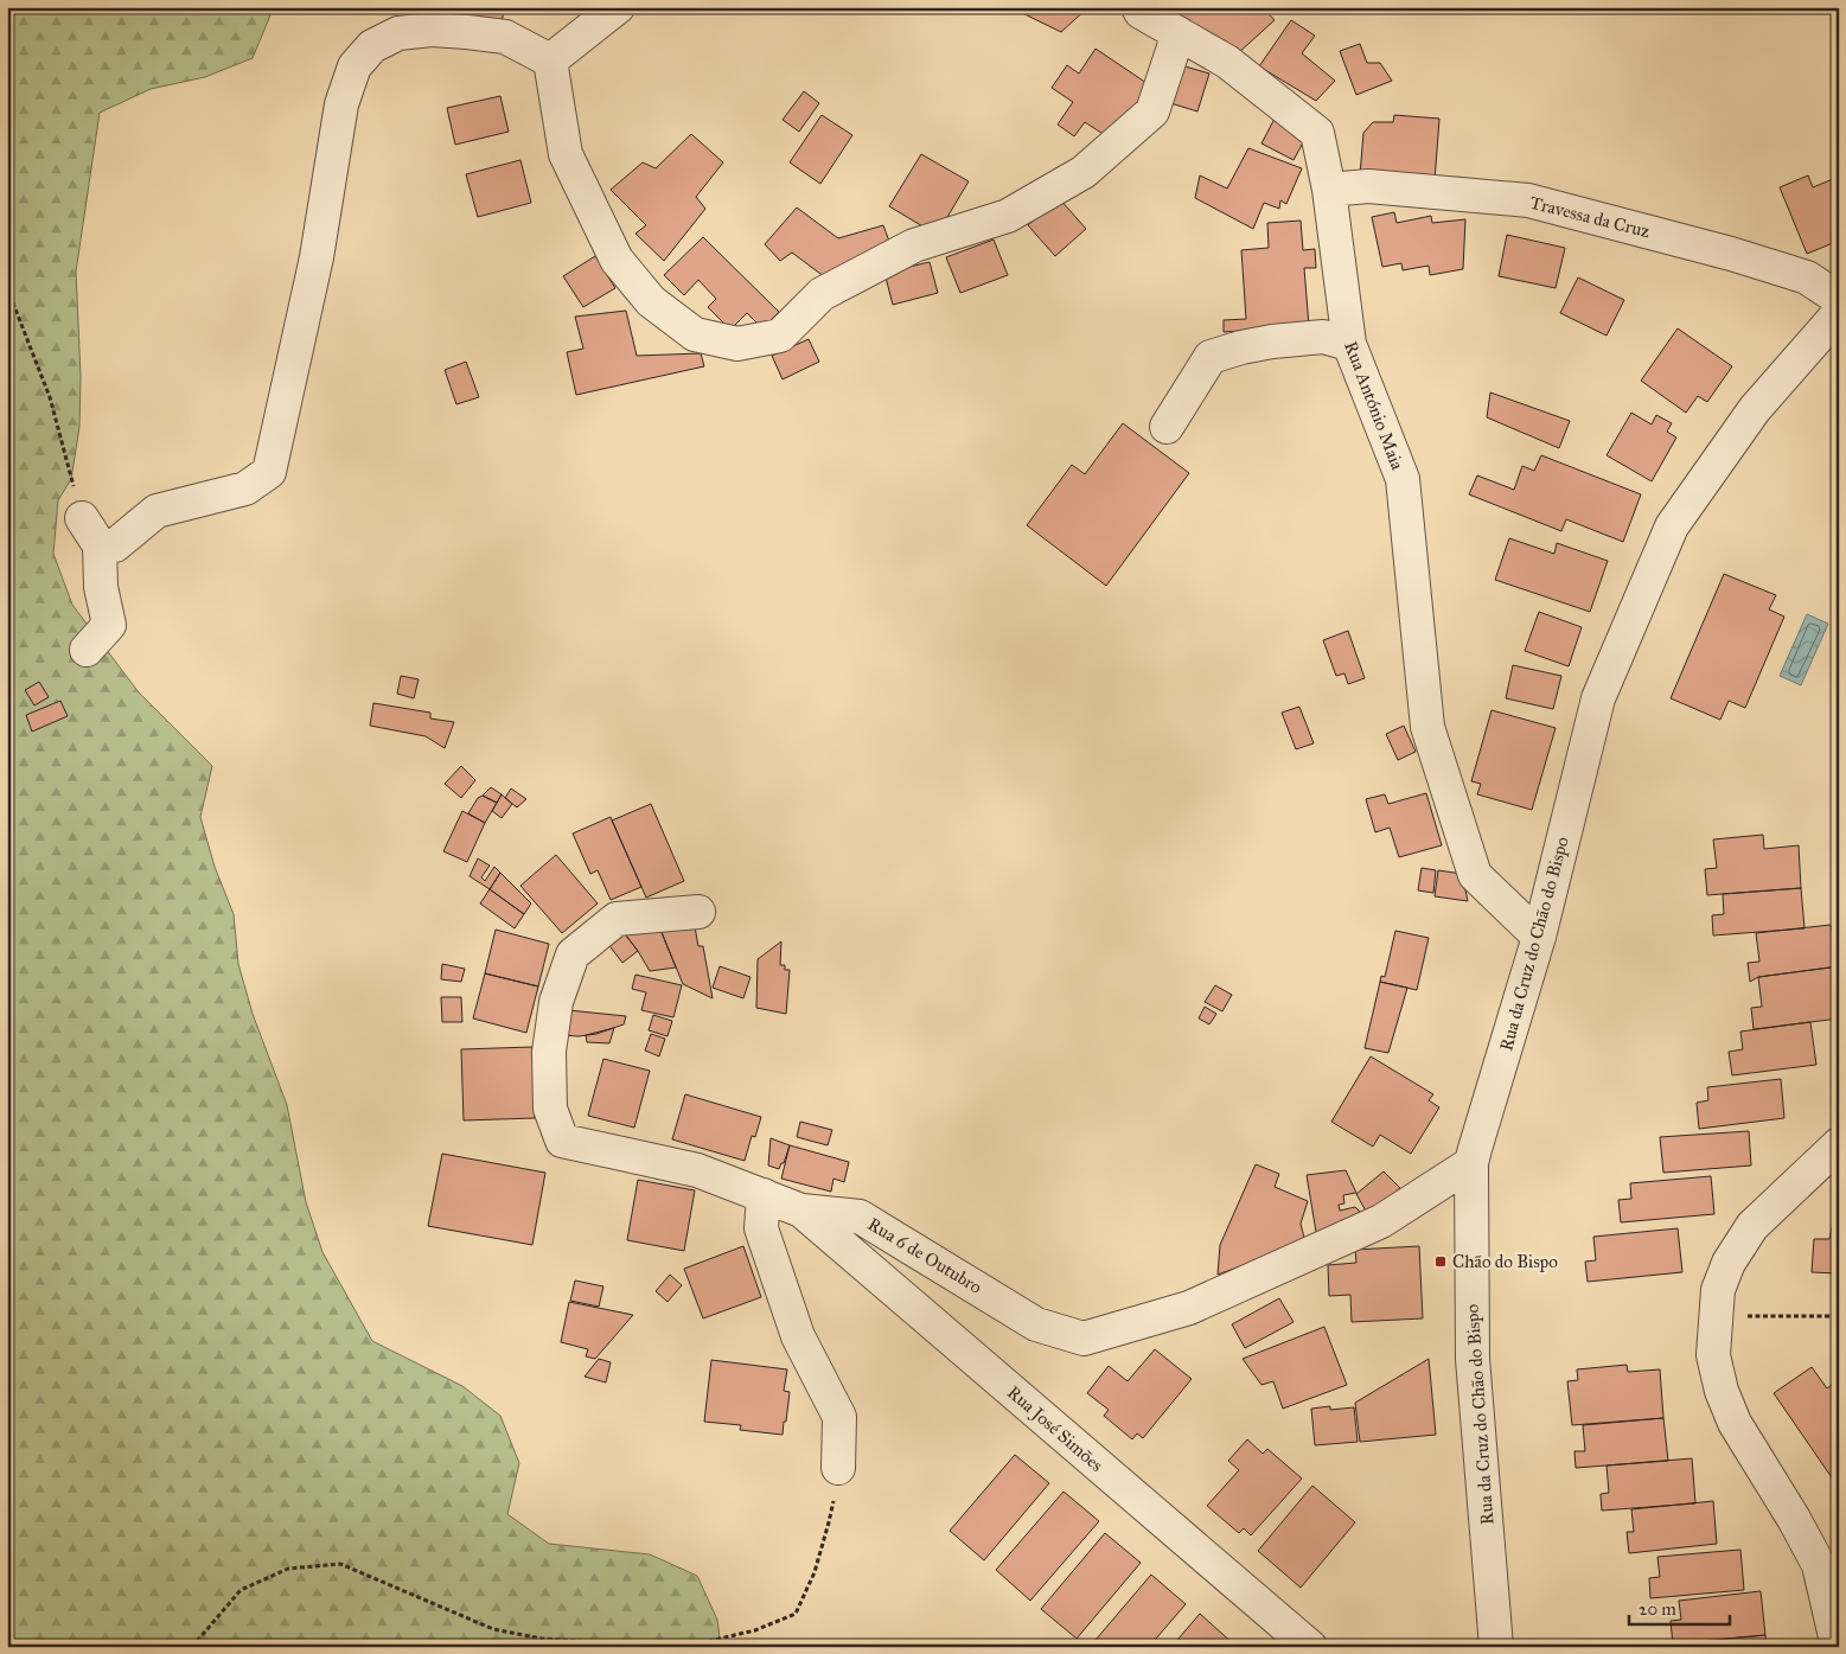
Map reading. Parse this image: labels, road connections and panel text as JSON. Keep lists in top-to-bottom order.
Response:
{
  "streets": {
    "street": [
      "Travessa da Cruz",
      "Rua António Maia",
      "Rua da Cruz do Chão do Bispo",
      "Rua 6 de Outubro",
      "Rua José Simões"
    ]
  },
  "crossings": [
    ["Travessa da Cruz", "Rua António Maia"],
    ["Rua António Maia", "Rua da Cruz do Chão do Bispo"],
    ["Rua da Cruz do Chão do Bispo", "Rua 6 de Outubro"],
    ["Rua 6 de Outubro", "Rua José Simões"]
  ],
  "places": {
    "transit": ["Chão do Bispo"]
  },
  "scale_bar": "20 m"
}
